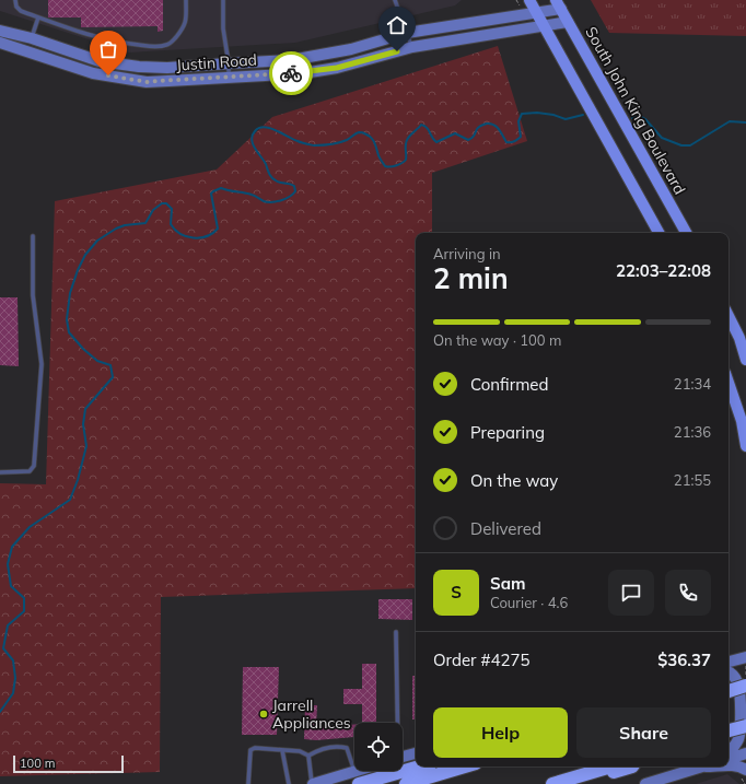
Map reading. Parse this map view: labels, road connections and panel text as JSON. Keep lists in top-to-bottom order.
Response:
{
  "streets": {
    "main road": ["South John King Boulevard"],
    "street": ["Justin Road"]
  },
  "crossings": [
    ["Justin Road", "South John King Boulevard"]
  ],
  "places": ["Jarrell Appliances"],
  "scale_bar": "100 m",
  "page": {
    "heading": ["2 min", "Arriving in", "22:03–22:08"],
    "panel": [
      "Sam",
      "Courier · 4.6",
      "Order #4275",
      "$36.37"
    ],
    "bar": "On the way · 100 m",
    "list": [
      ["Confirmed", "21:34"],
      ["Preparing", "21:36"],
      ["On the way", "21:55"],
      "Delivered"
    ],
    "round": "S",
    "buttons": ["Help", "Share"],
    "scale": "100 m"
  }
}
